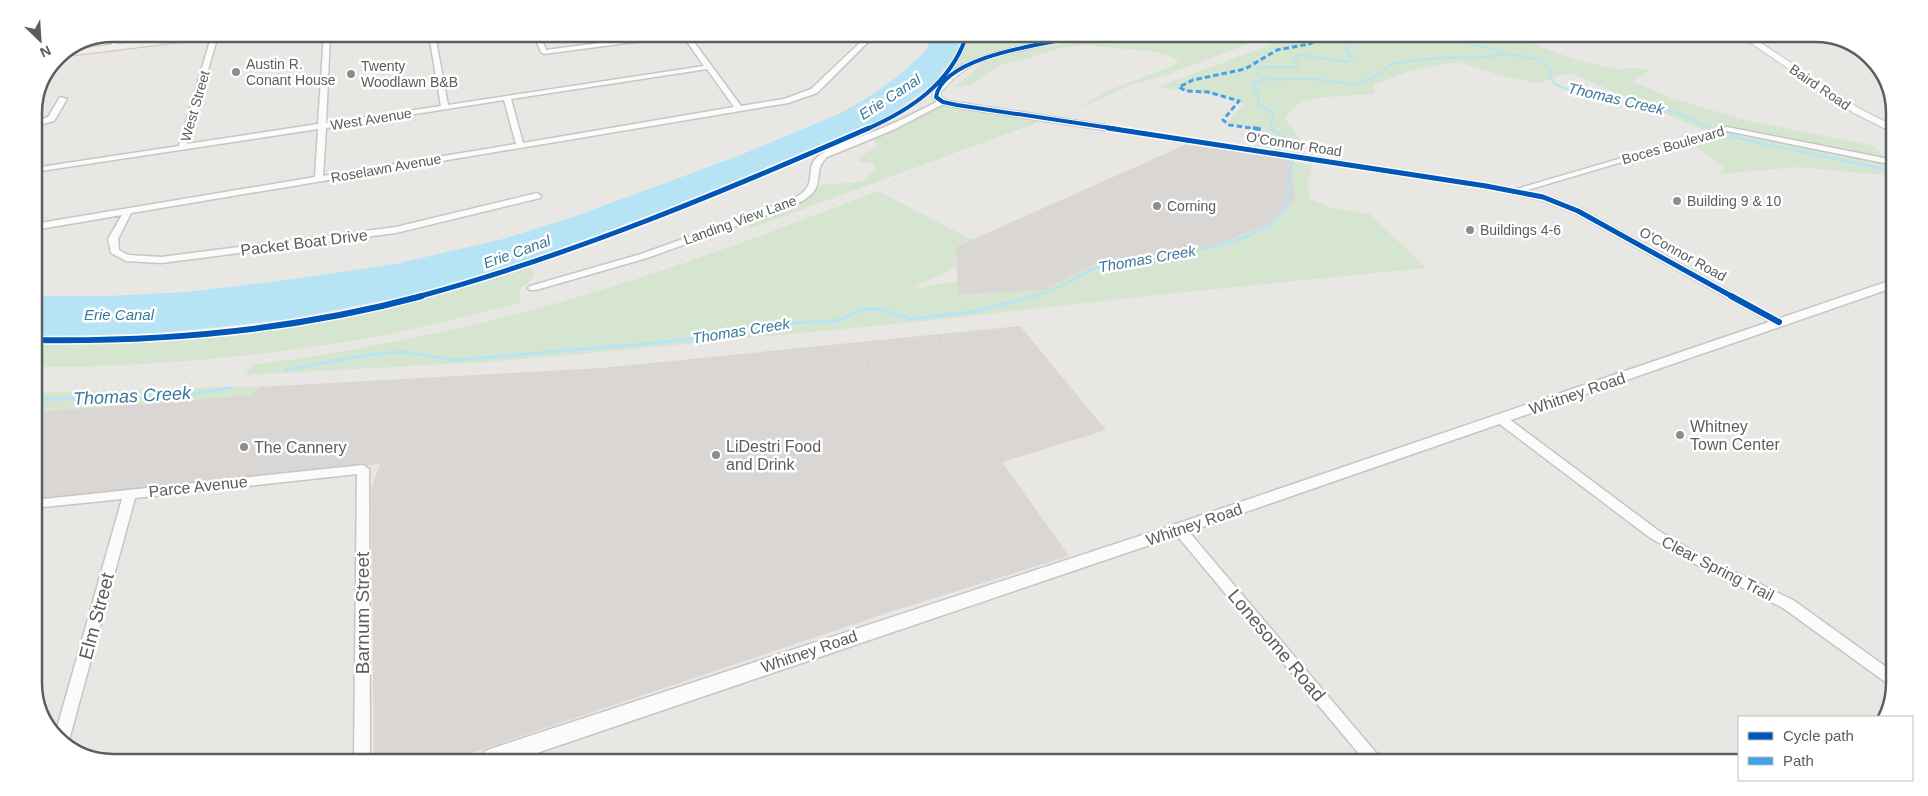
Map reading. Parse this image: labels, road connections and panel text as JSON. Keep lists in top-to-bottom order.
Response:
{
  "streets": {
    "main road": ["Whitney Road"],
    "street": [
      "Baird Road",
      "West Street",
      "West Avenue",
      "O'Connor Road",
      "Boces Boulevard",
      "Roselawn Avenue",
      "Landing View Lane",
      "Packet Boat Drive",
      "Parce Avenue",
      "Clear Spring Trail",
      "Barnum Street",
      "Elm Street",
      "Lonesome Road"
    ]
  },
  "crossings": [
    ["West Street", "West Avenue"],
    ["O'Connor Road", "Boces Boulevard"],
    ["O'Connor Road", "Landing View Lane"],
    ["O'Connor Road", "Whitney Road"],
    ["Roselawn Avenue", "Packet Boat Drive"],
    ["Whitney Road", "Clear Spring Trail"],
    ["Whitney Road", "Lonesome Road"],
    ["Parce Avenue", "Barnum Street"],
    ["Parce Avenue", "Elm Street"]
  ],
  "water": ["Erie Canal", "Thomas Creek"],
  "places": [
    "Austin R. Conant House",
    "Twenty Woodlawn B&B",
    "Building 9 & 10",
    "Corning",
    "Buildings 4-6",
    "Whitney Town Center",
    "The Cannery",
    "LiDestri Food and Drink"
  ],
  "legend": ["Cycle path", "Path"],
  "north": "bottom right"
}
